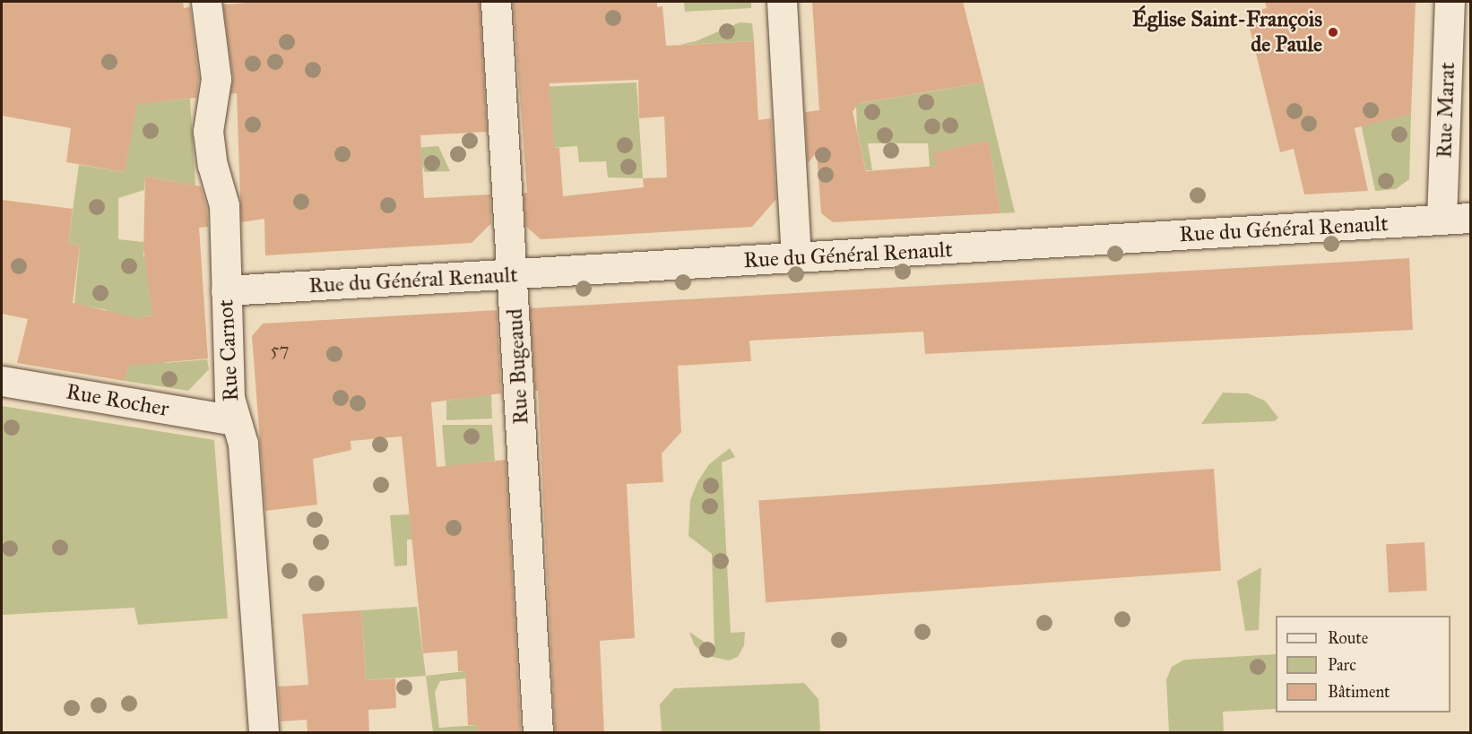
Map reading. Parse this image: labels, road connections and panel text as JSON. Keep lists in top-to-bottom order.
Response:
{
  "streets": {
    "street": [
      "Rue Marat",
      "Rue du Général Renault",
      "Rue Carnot",
      "Rue Bugeaud",
      "Rue Rocher"
    ]
  },
  "crossings": [
    ["Rue Marat", "Rue du Général Renault"],
    ["Rue du Général Renault", "Rue Carnot"],
    ["Rue du Général Renault", "Rue Bugeaud"],
    ["Rue Carnot", "Rue Rocher"]
  ],
  "places": ["Église Saint-François de Paule"],
  "house_numbers": ["57"],
  "legend": ["Route", "Parc", "Bâtiment"]
}
